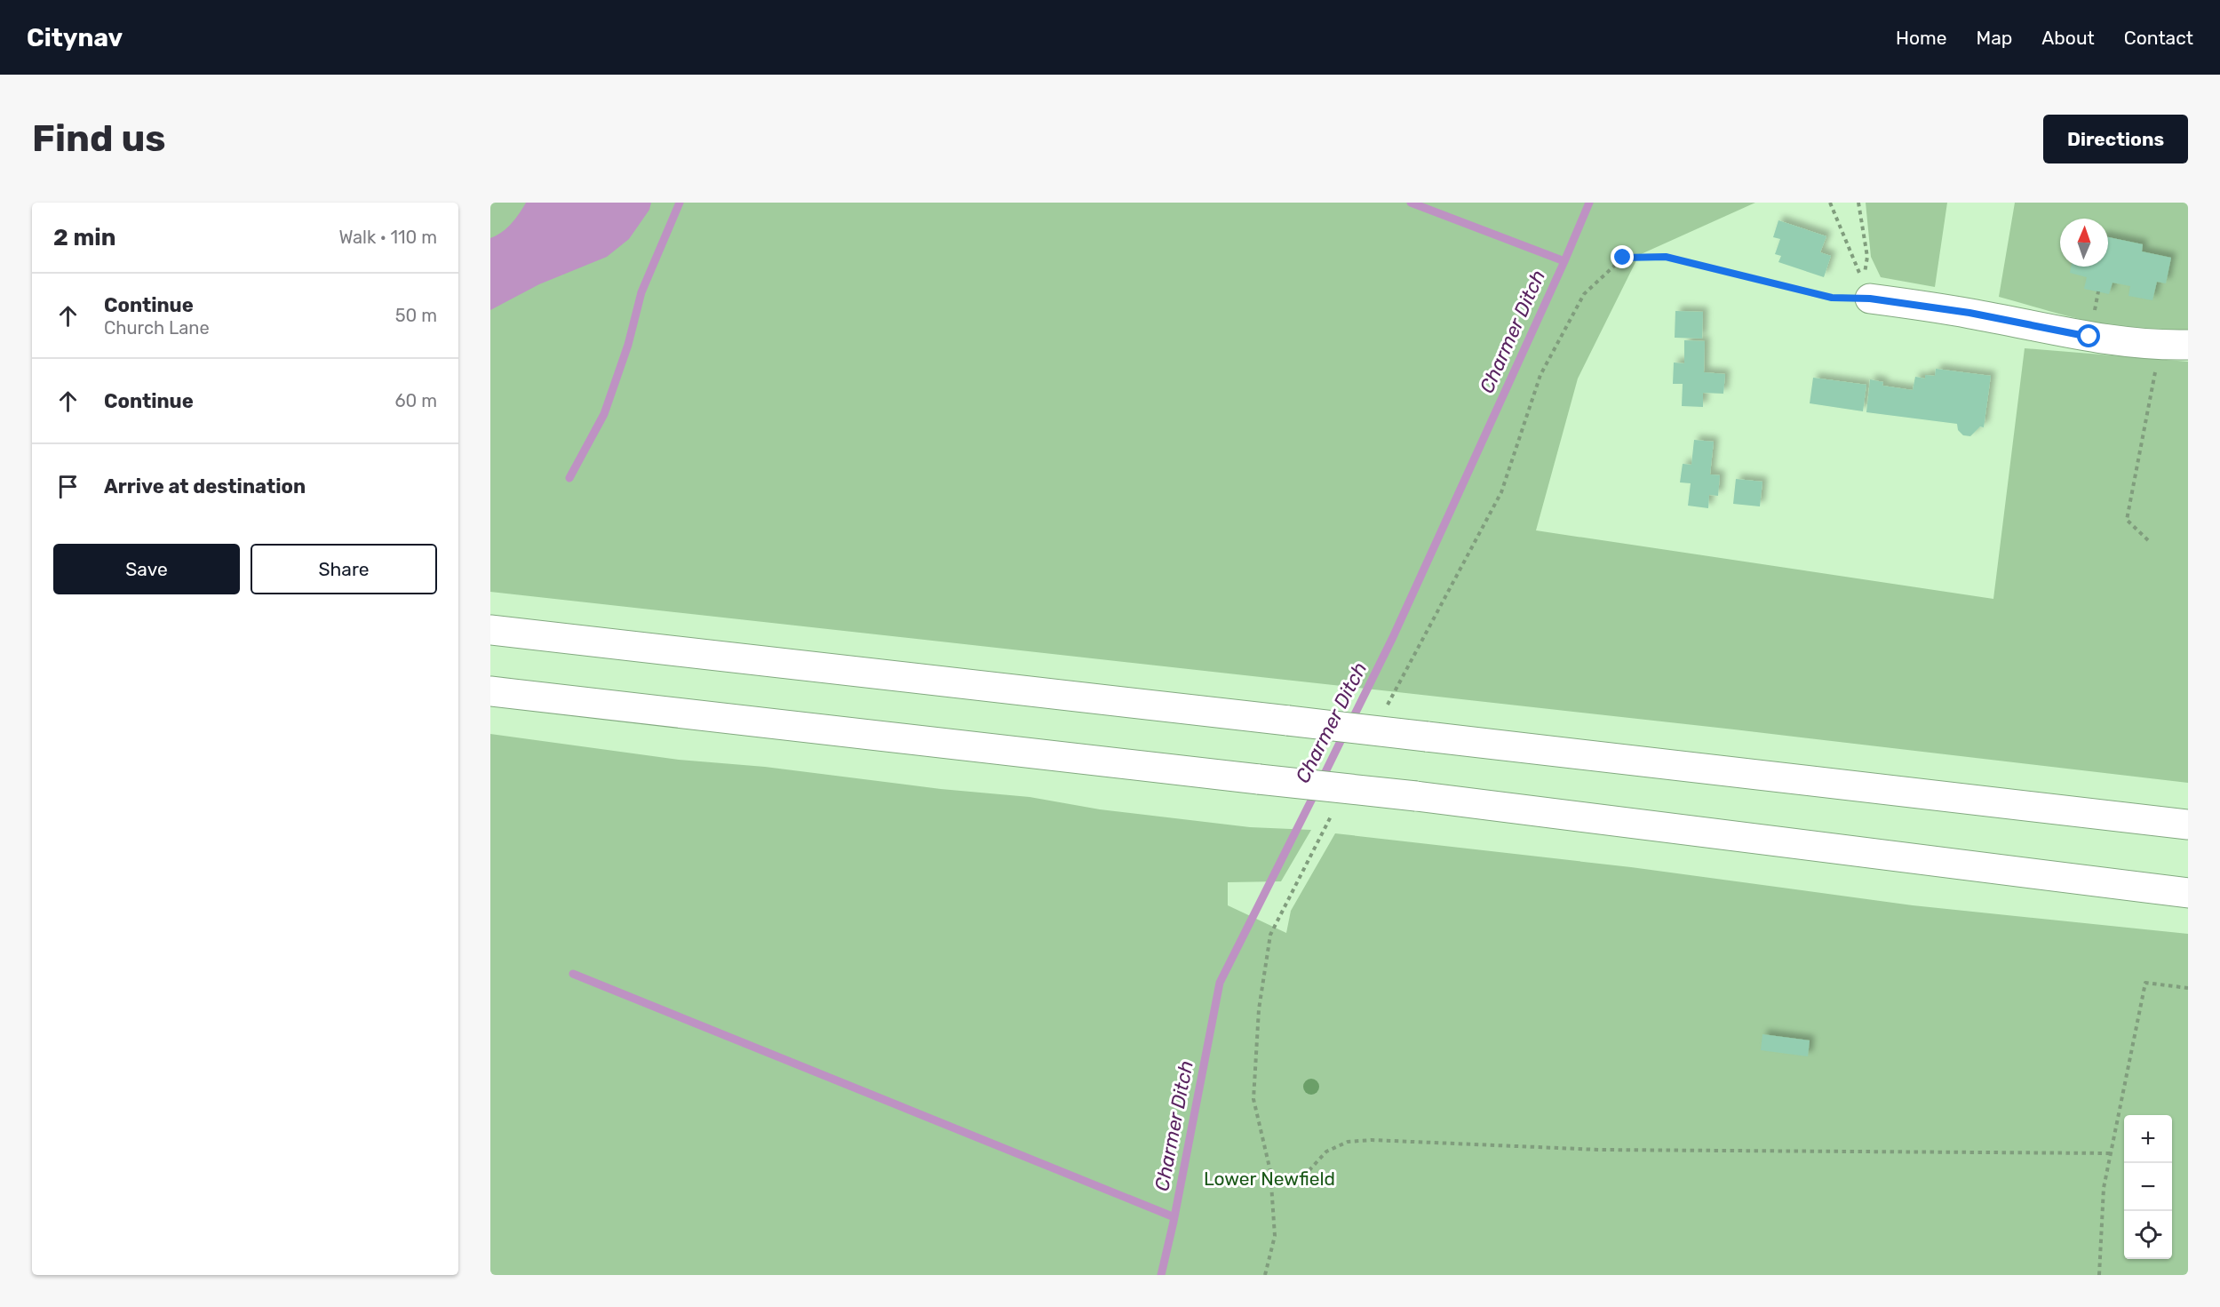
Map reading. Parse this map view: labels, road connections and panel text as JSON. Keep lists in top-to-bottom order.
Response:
{
  "water": ["Charmer Ditch"],
  "parks": ["Lower Newfield"],
  "north": "top",
  "page": {
    "header": "Citynav",
    "nav": [
      "Home",
      "Map",
      "About",
      "Contact"
    ],
    "buttons": [
      "Directions",
      ["Save", "Share"]
    ],
    "title": "Find us",
    "heading": ["2 min", "Walk · 110 m"],
    "list": [
      ["Continue", "Church Lane", "50 m"],
      ["Continue", "60 m"],
      "Arrive at destination"
    ],
    "map_buttons": ["+", "−"]
  }
}
